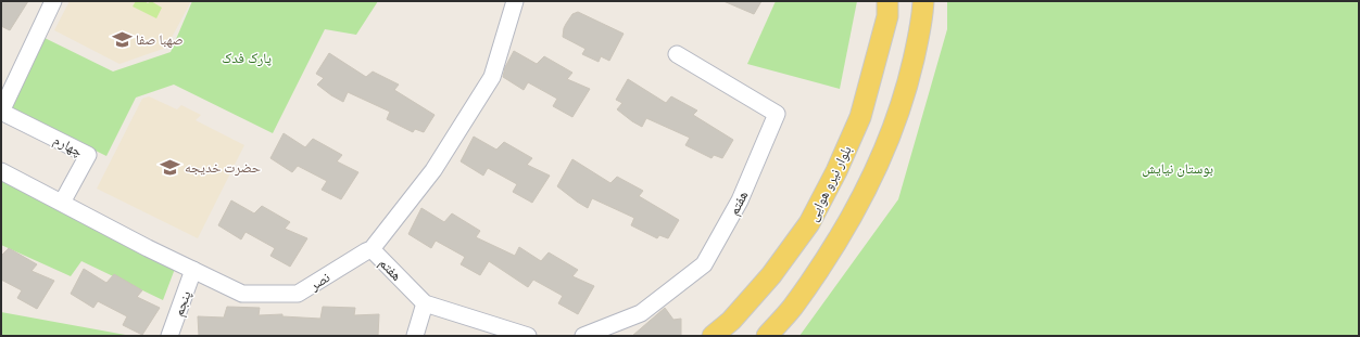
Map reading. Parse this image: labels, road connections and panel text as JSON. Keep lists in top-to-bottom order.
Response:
{
  "streets": {
    "main road": ["بلوار نیرو هوایی"],
    "street": [
      "چهارم",
      "هفتم",
      "نصر",
      "پنجم"
    ]
  },
  "crossings": [
    ["چهارم", "نصر"],
    ["هفتم", "نصر"],
    ["نصر", "پنجم"]
  ],
  "parks": ["پارک فدک", "بوستان نیایش"],
  "places": {
    "school or university": ["صهبا صفا", "حضرت خدیجه"]
  }
}
